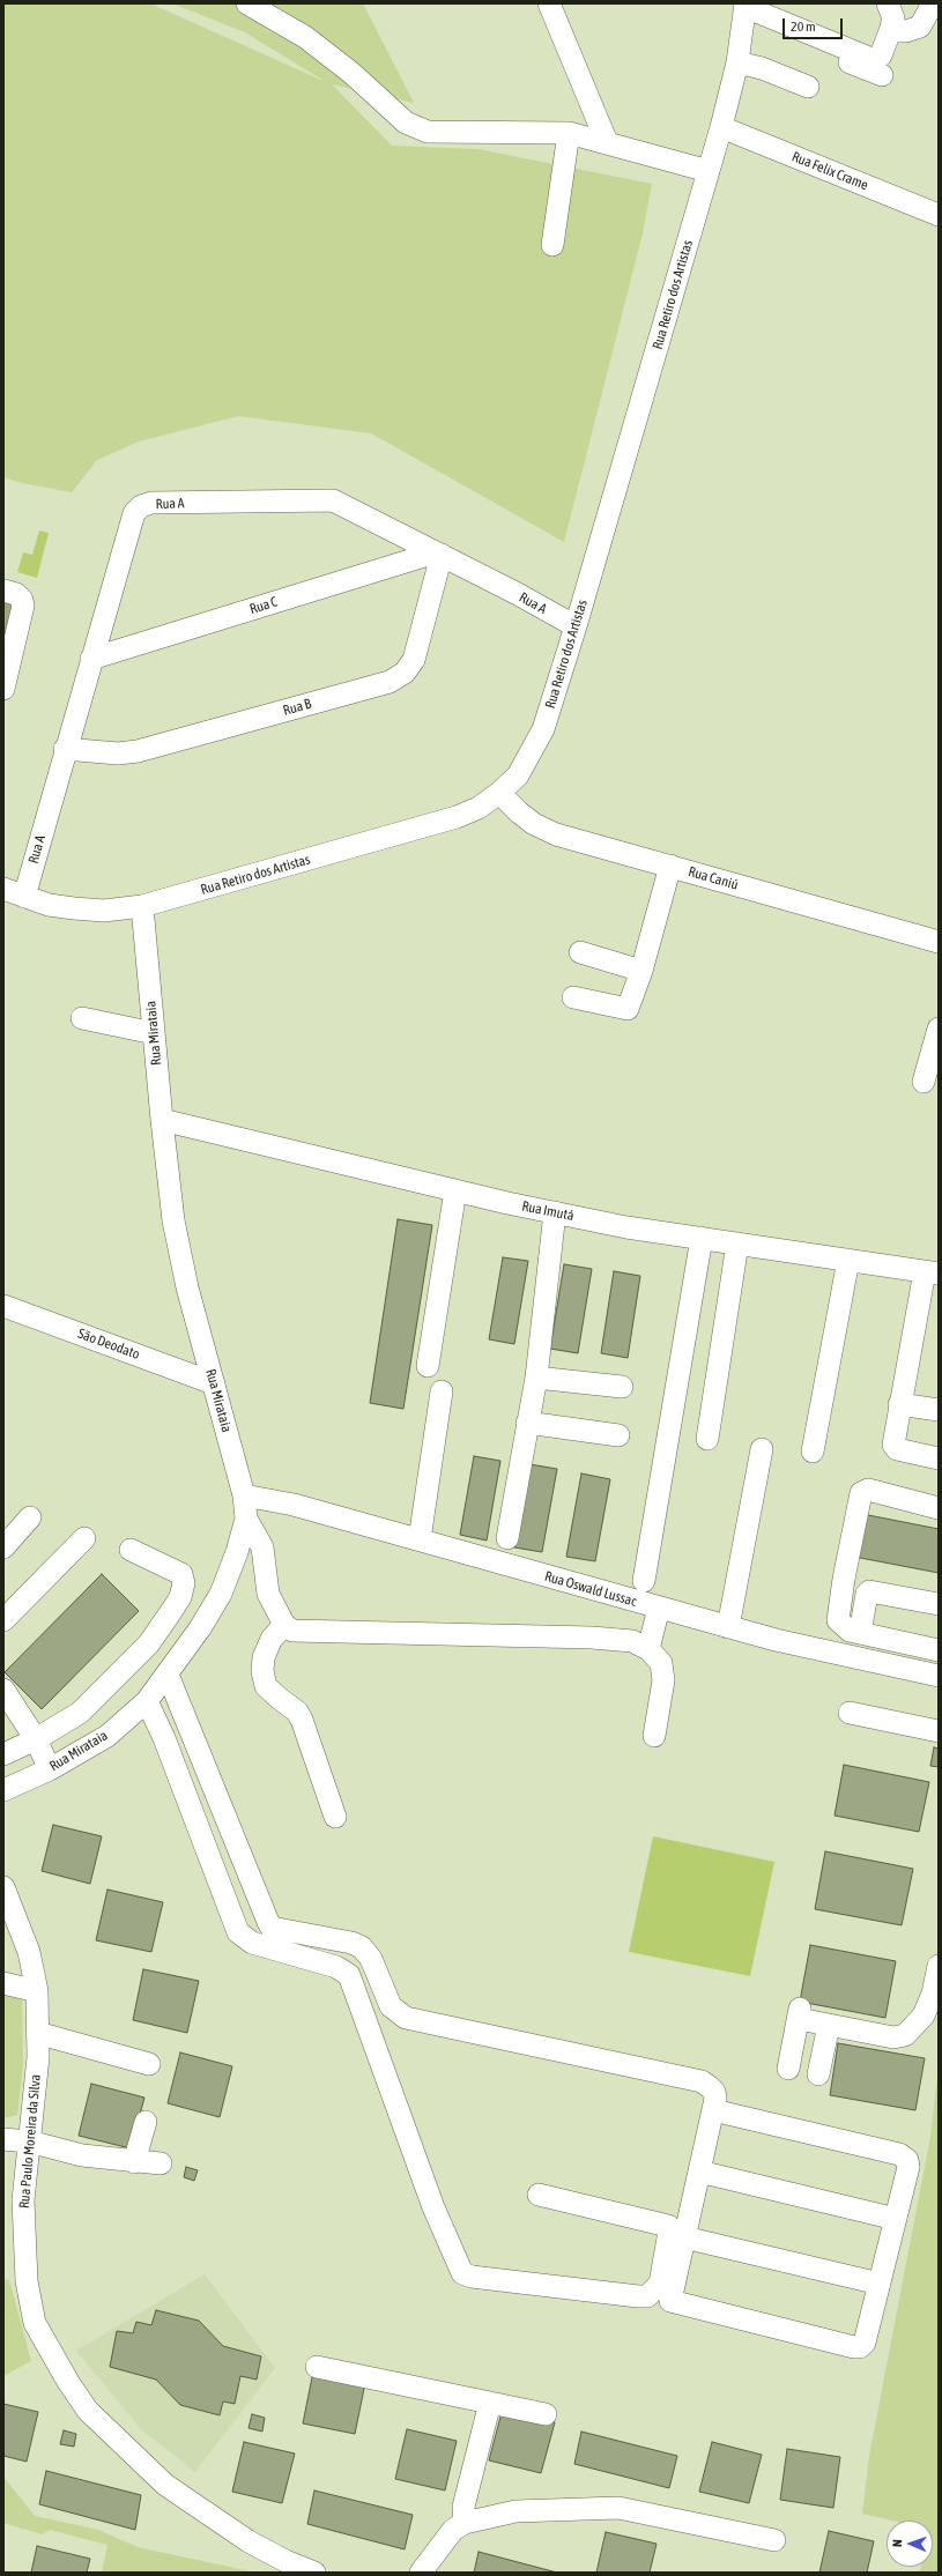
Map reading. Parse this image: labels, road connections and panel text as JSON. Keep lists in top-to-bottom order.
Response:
{
  "streets": {
    "street": [
      "Rua Felix Crame",
      "Rua Retiro dos Artistas",
      "Rua A",
      "Rua C",
      "Rua B",
      "Rua Caniú",
      "Rua Mirataia",
      "Rua Imutá",
      "São Deodato",
      "Rua Oswald Lussac",
      "Rua Paulo Moreira da Silva"
    ]
  },
  "crossings": [
    ["Rua Felix Crame", "Rua Retiro dos Artistas"],
    ["Rua Retiro dos Artistas", "Rua A"],
    ["Rua Retiro dos Artistas", "Rua Caniú"],
    ["Rua Retiro dos Artistas", "Rua Mirataia"],
    ["Rua A", "Rua C"],
    ["Rua A", "Rua B"],
    ["Rua C", "Rua B"],
    ["Rua Mirataia", "Rua Imutá"],
    ["Rua Mirataia", "São Deodato"],
    ["Rua Mirataia", "Rua Oswald Lussac"]
  ],
  "scale_bar": "20 m",
  "north": "left"
}
